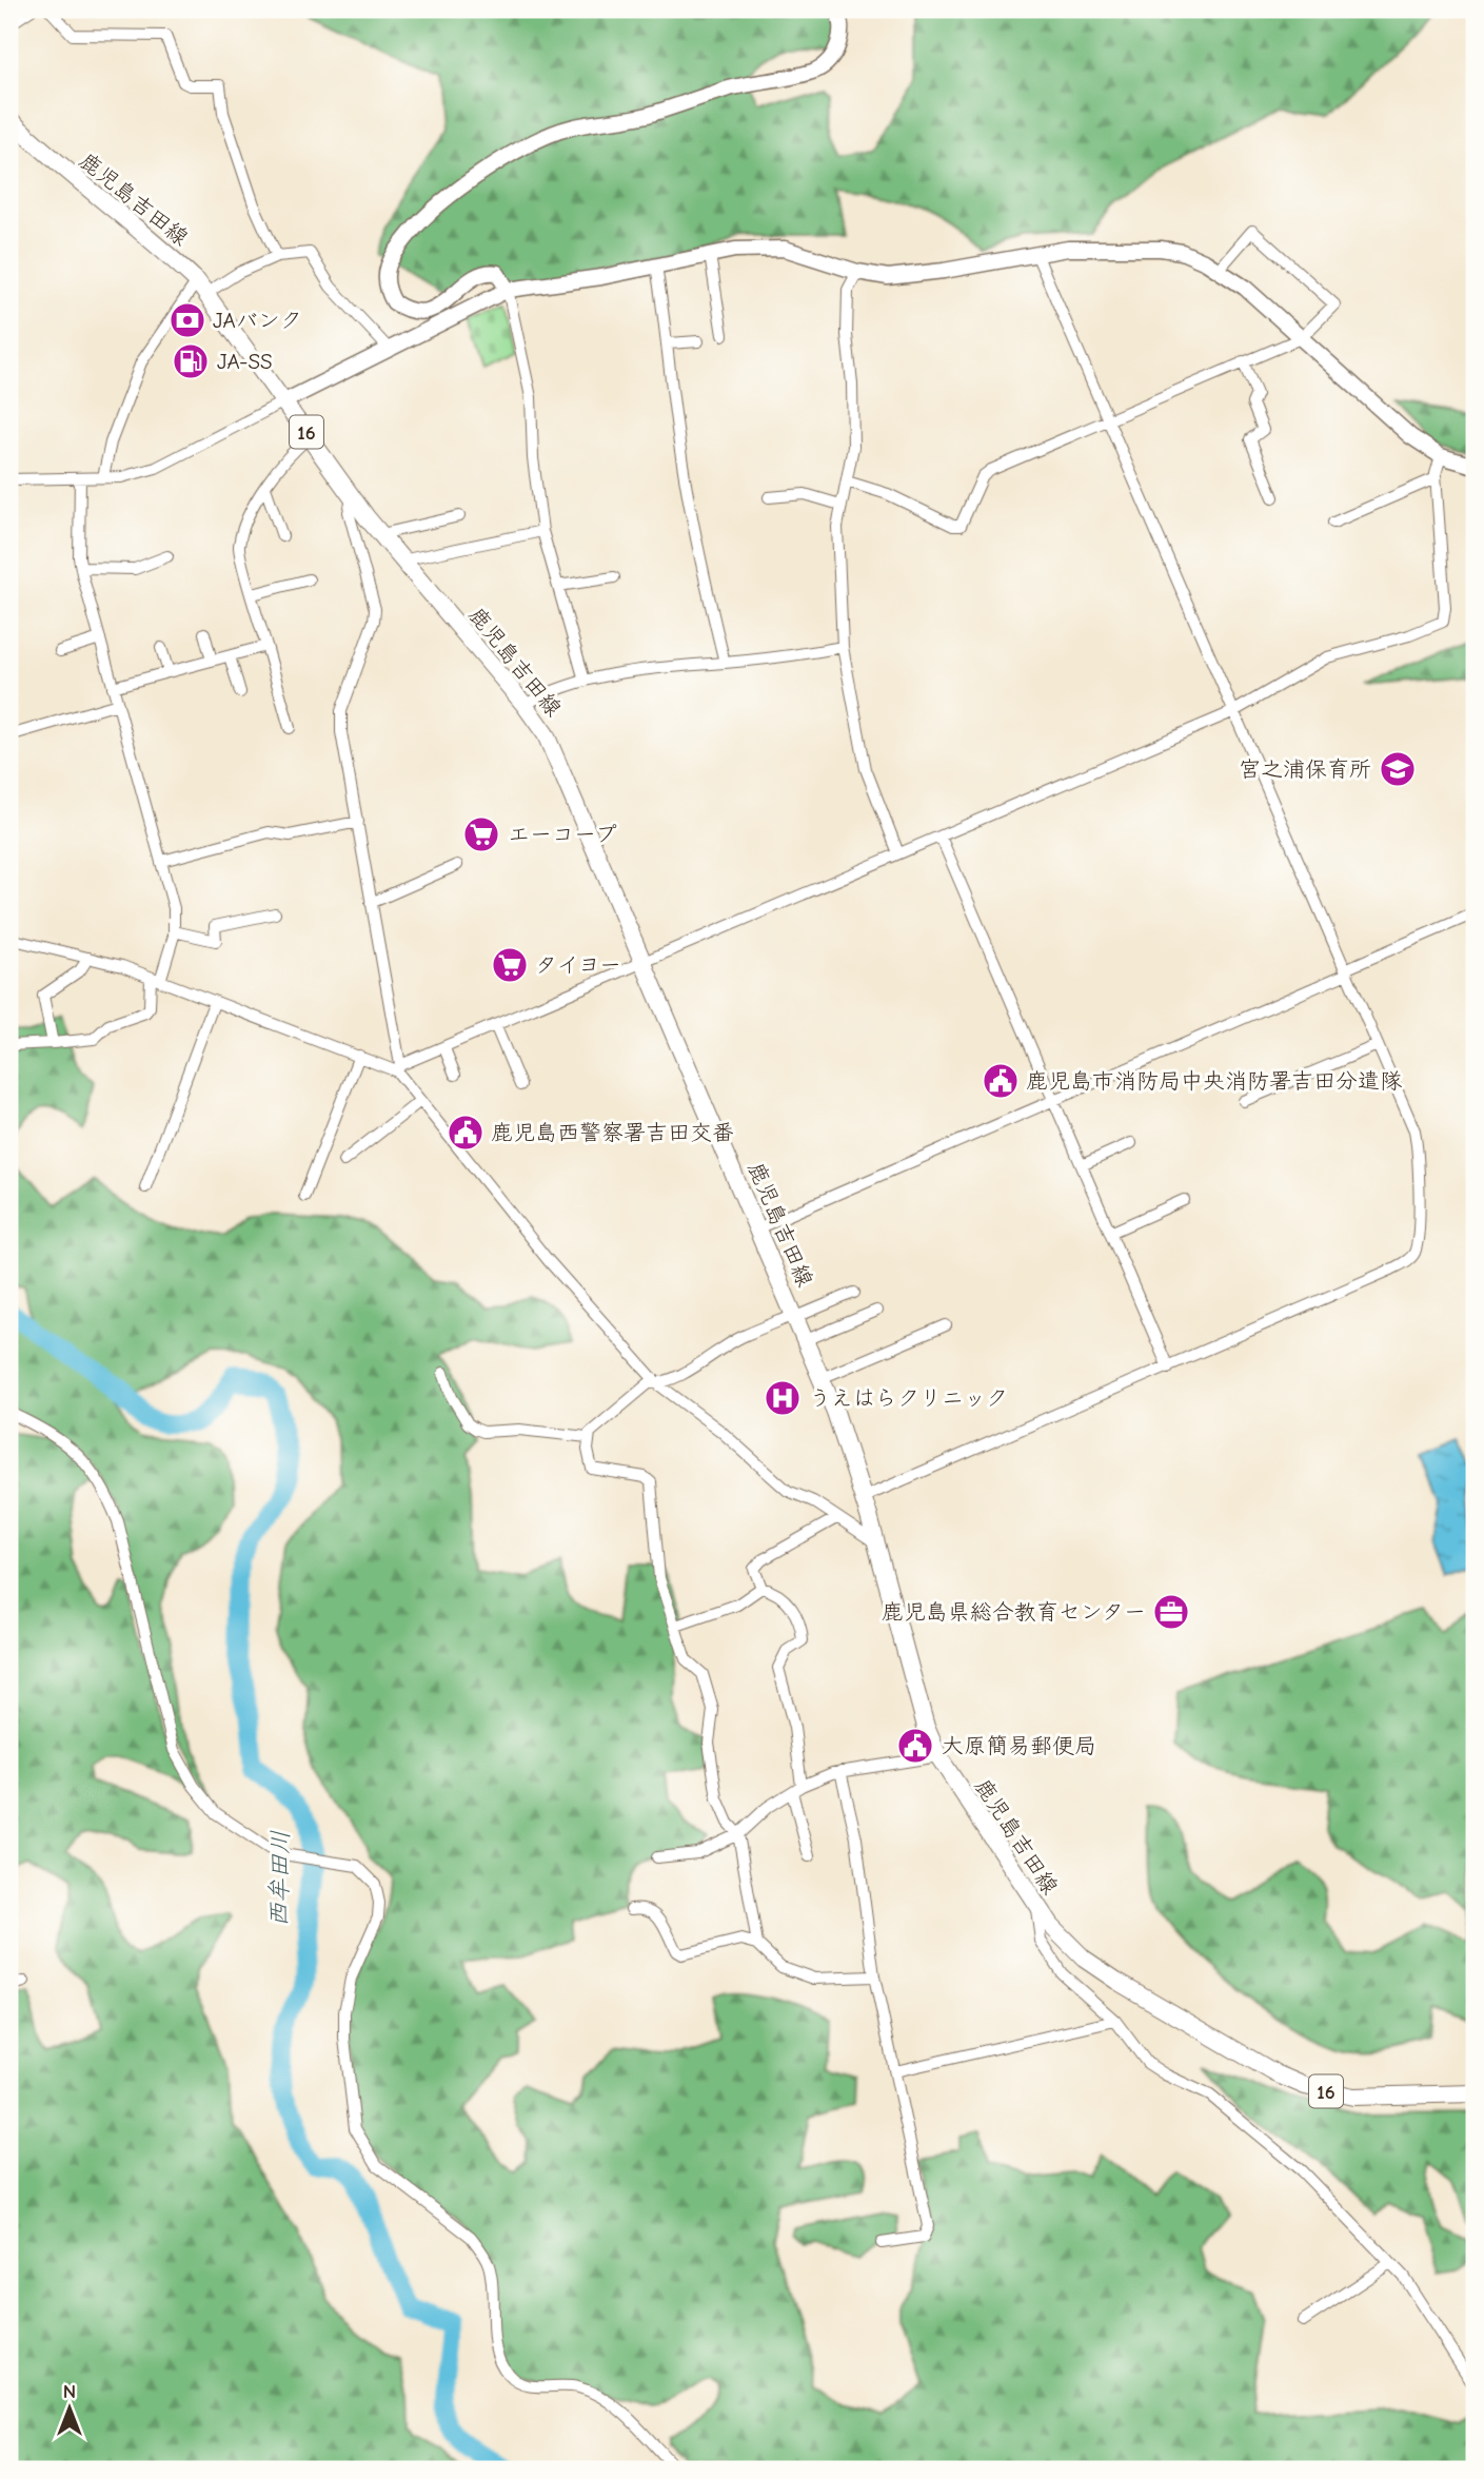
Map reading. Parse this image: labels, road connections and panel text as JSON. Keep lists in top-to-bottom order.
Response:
{
  "streets": {
    "main road": ["鹿児島吉田線", "16"]
  },
  "water": ["西牟田川"],
  "places": {
    "bank": ["JAバンク"],
    "fuel station": ["JA-SS"],
    "school or university": ["宮之浦保育所"],
    "supermarket": ["エーコープ", "タイヨー"],
    "public building": ["鹿児島市消防局中央消防署吉田分遣隊", "鹿児島西警察署吉田交番", "大原簡易郵便局"],
    "hospital": ["うえはらクリニック"],
    "office": ["鹿児島県総合教育センター"]
  },
  "north": "top"
}
